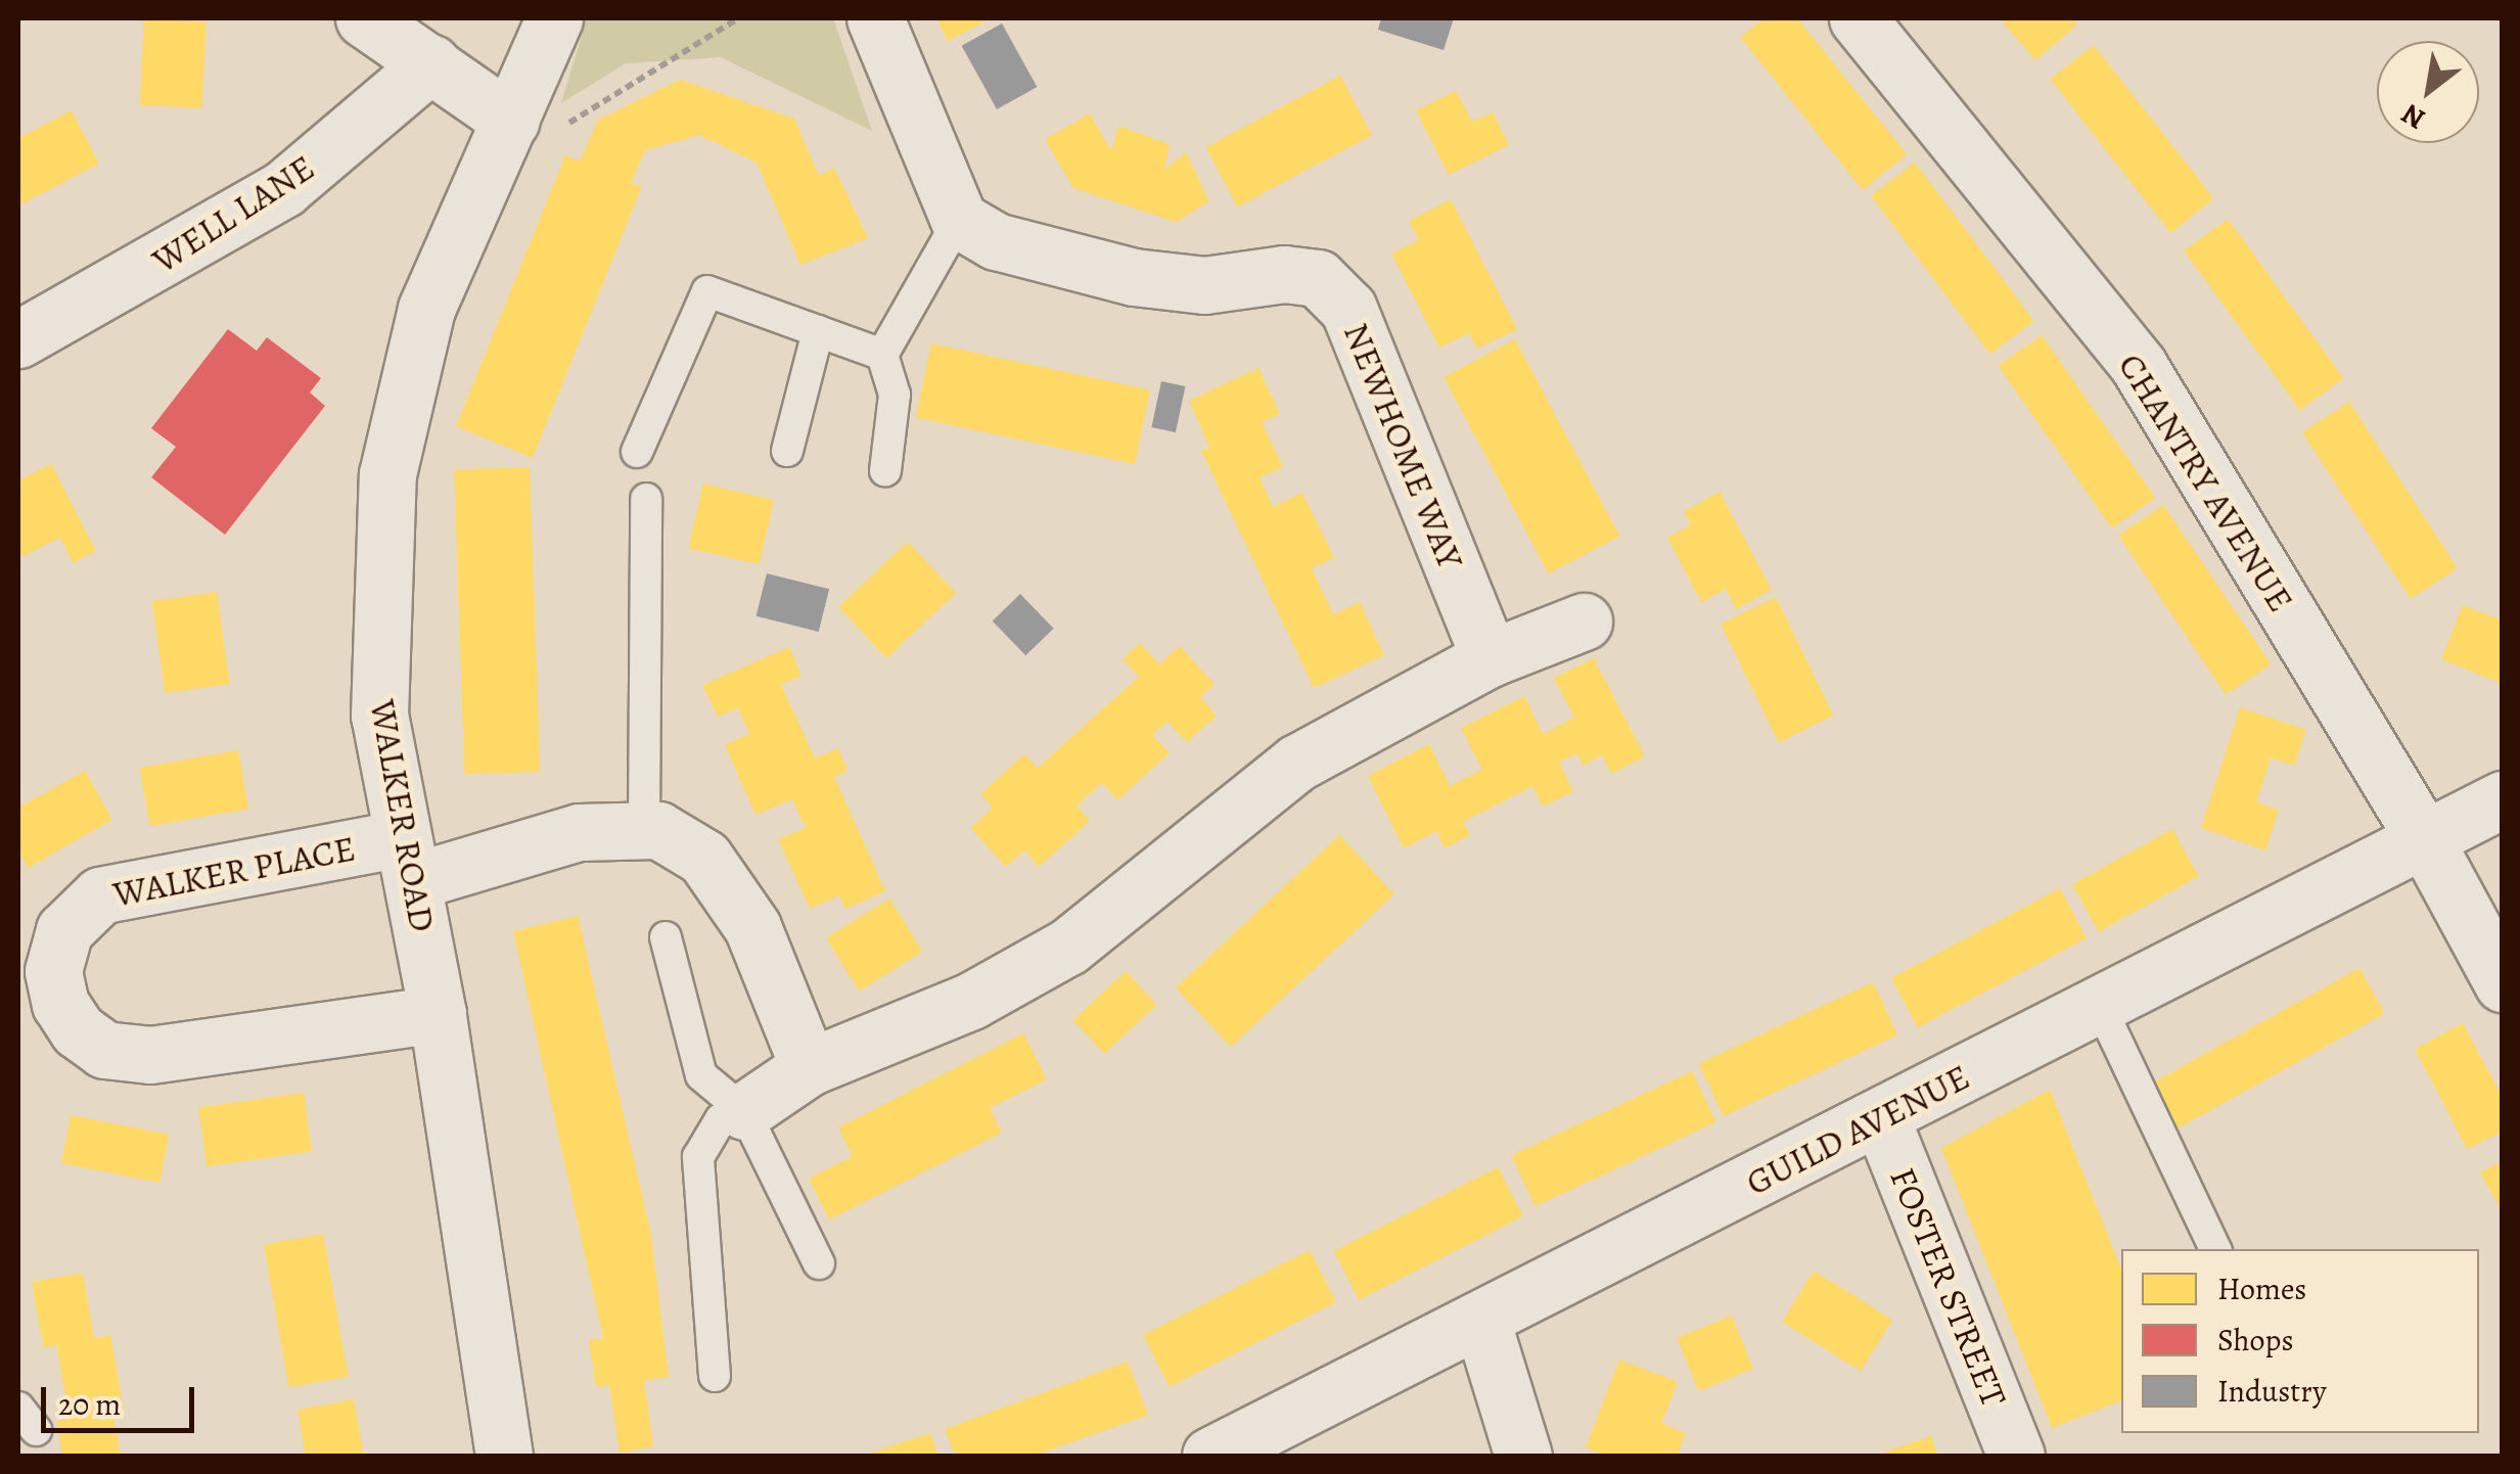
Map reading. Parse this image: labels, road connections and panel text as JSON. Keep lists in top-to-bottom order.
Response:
{
  "streets": {
    "street": [
      "WELL LANE",
      "NEWHOME WAY",
      "CHANTRY AVENUE",
      "WALKER ROAD",
      "WALKER PLACE",
      "GUILD AVENUE",
      "FOSTER STREET"
    ]
  },
  "crossings": [
    ["CHANTRY AVENUE", "GUILD AVENUE"],
    ["WALKER ROAD", "WALKER PLACE"],
    ["GUILD AVENUE", "FOSTER STREET"]
  ],
  "legend": ["Homes", "Shops", "Industry"],
  "scale_bar": "20 m",
  "north": "bottom left"
}
